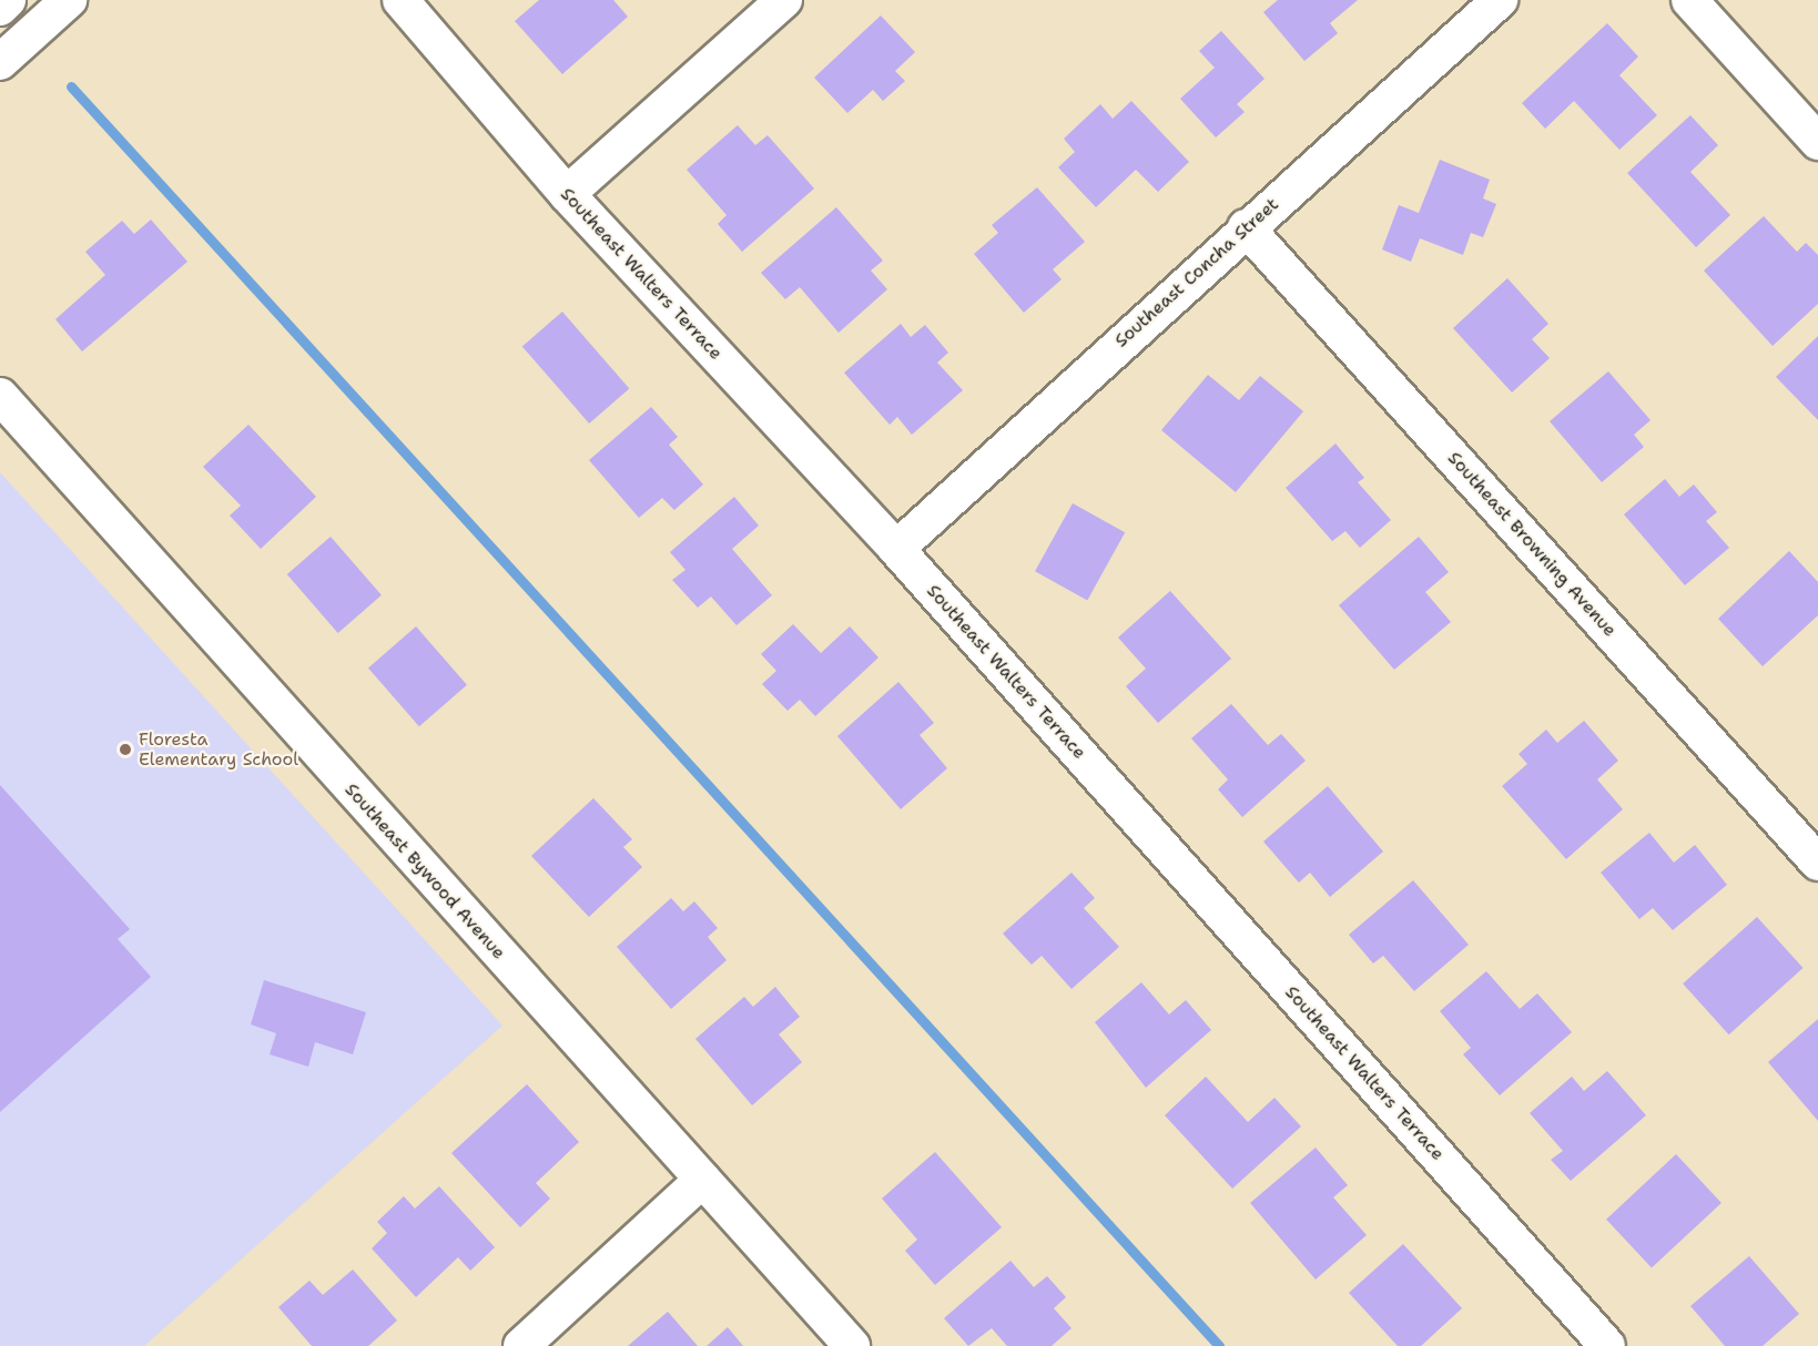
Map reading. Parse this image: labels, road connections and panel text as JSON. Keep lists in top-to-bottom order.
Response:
{
  "streets": {
    "street": [
      "Southeast Concha Street",
      "Southeast Walters Terrace",
      "Southeast Browning Avenue",
      "Southeast Bywood Avenue"
    ]
  },
  "crossings": [
    ["Southeast Concha Street", "Southeast Walters Terrace"],
    ["Southeast Concha Street", "Southeast Browning Avenue"]
  ],
  "places": ["Floresta Elementary School"]
}
